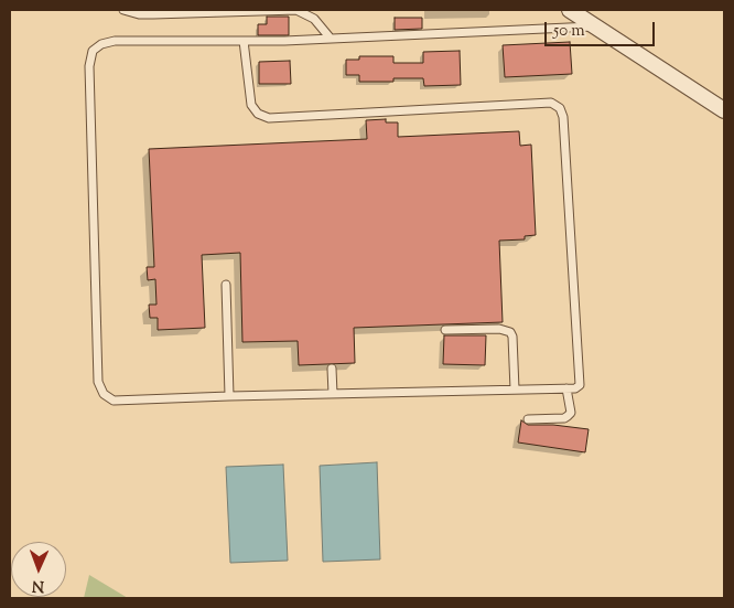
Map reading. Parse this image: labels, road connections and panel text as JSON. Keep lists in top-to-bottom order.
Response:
{
  "scale_bar": "50 m",
  "north": "bottom"
}
